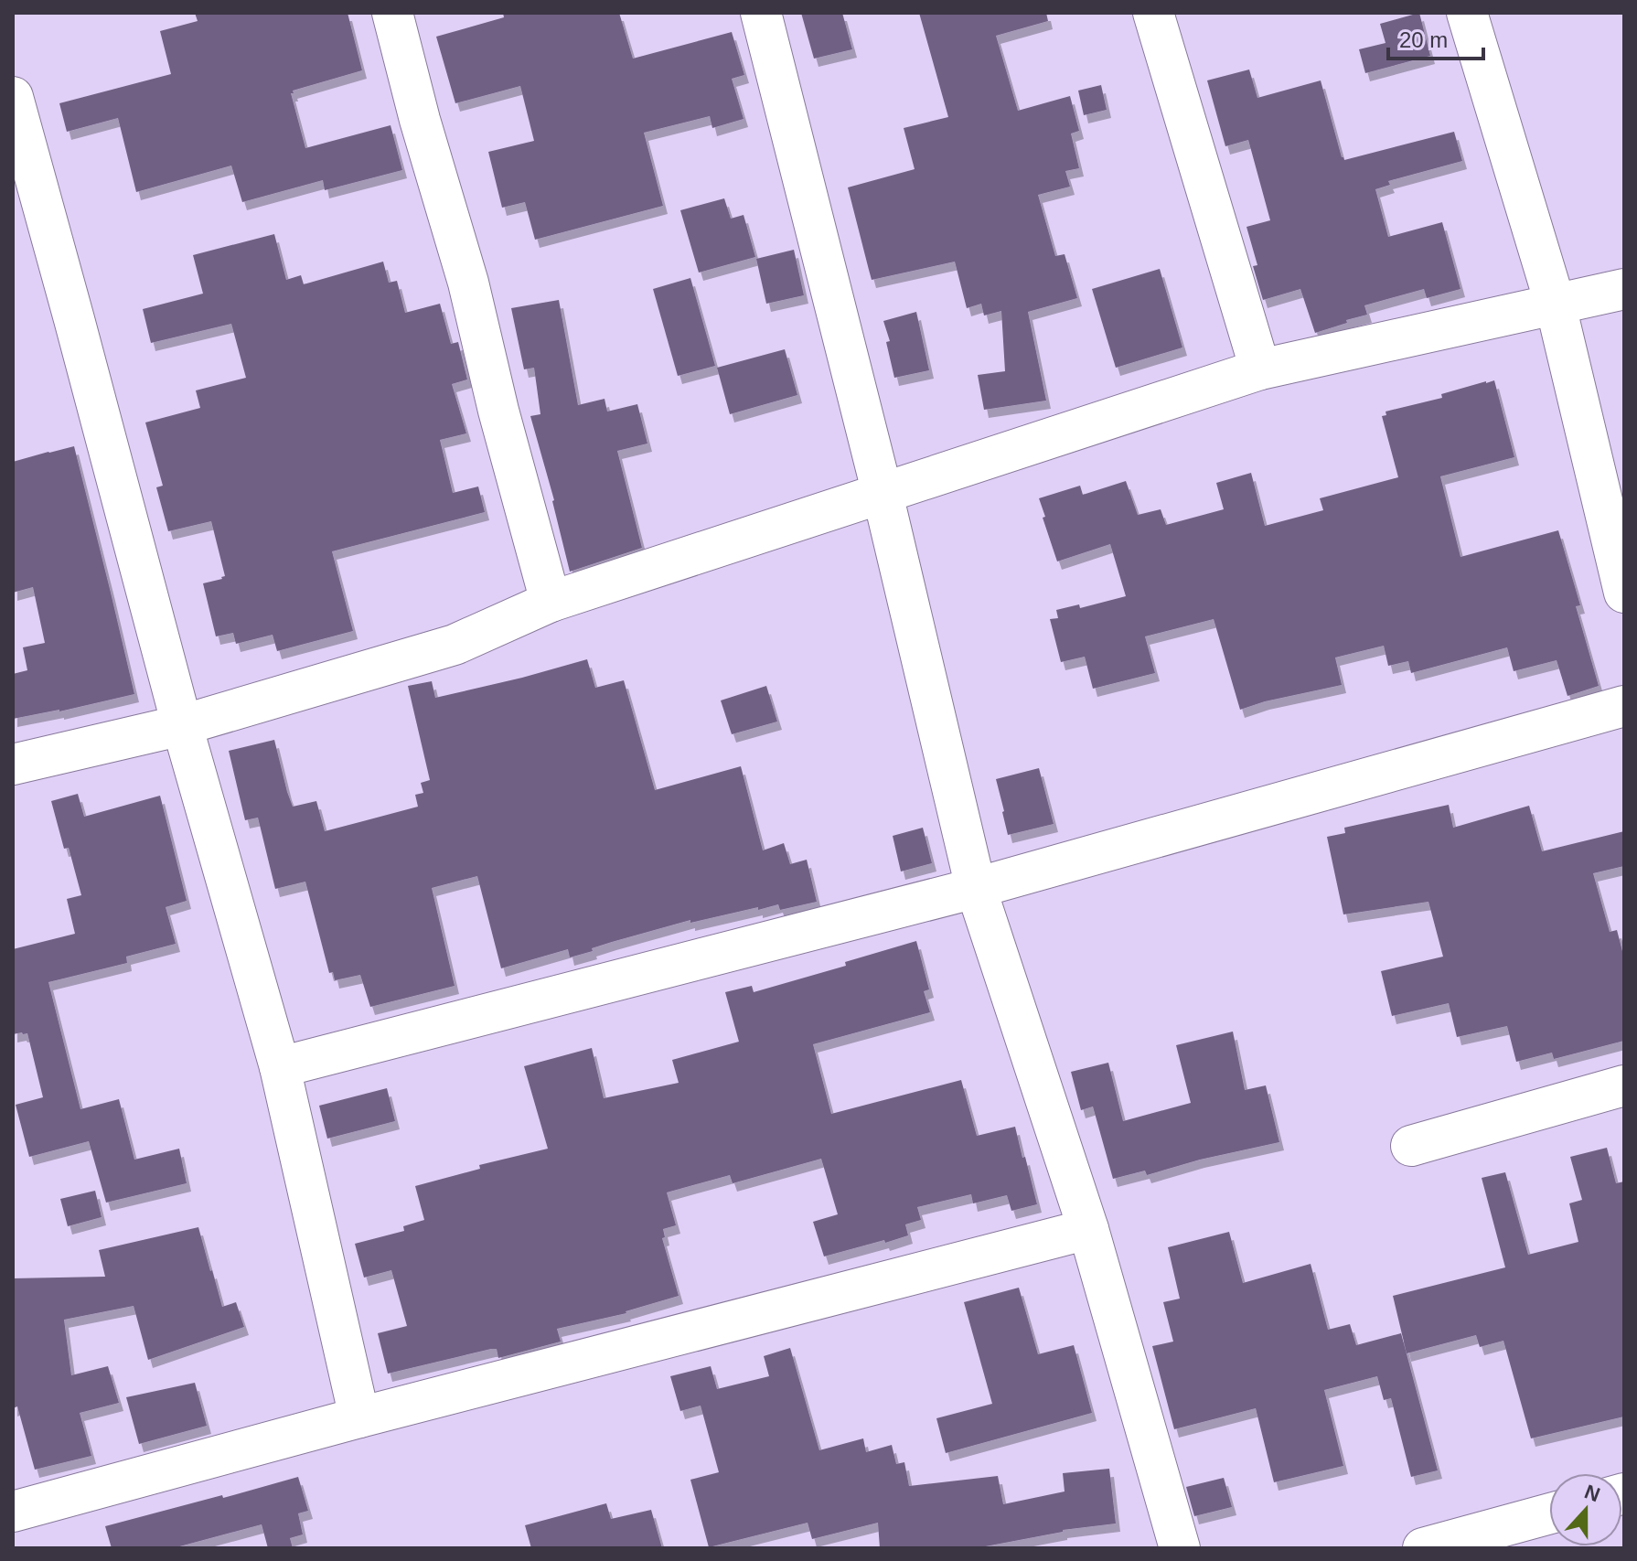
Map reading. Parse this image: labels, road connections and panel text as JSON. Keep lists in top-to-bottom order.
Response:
{
  "scale_bar": "20 m",
  "north": "top"
}
